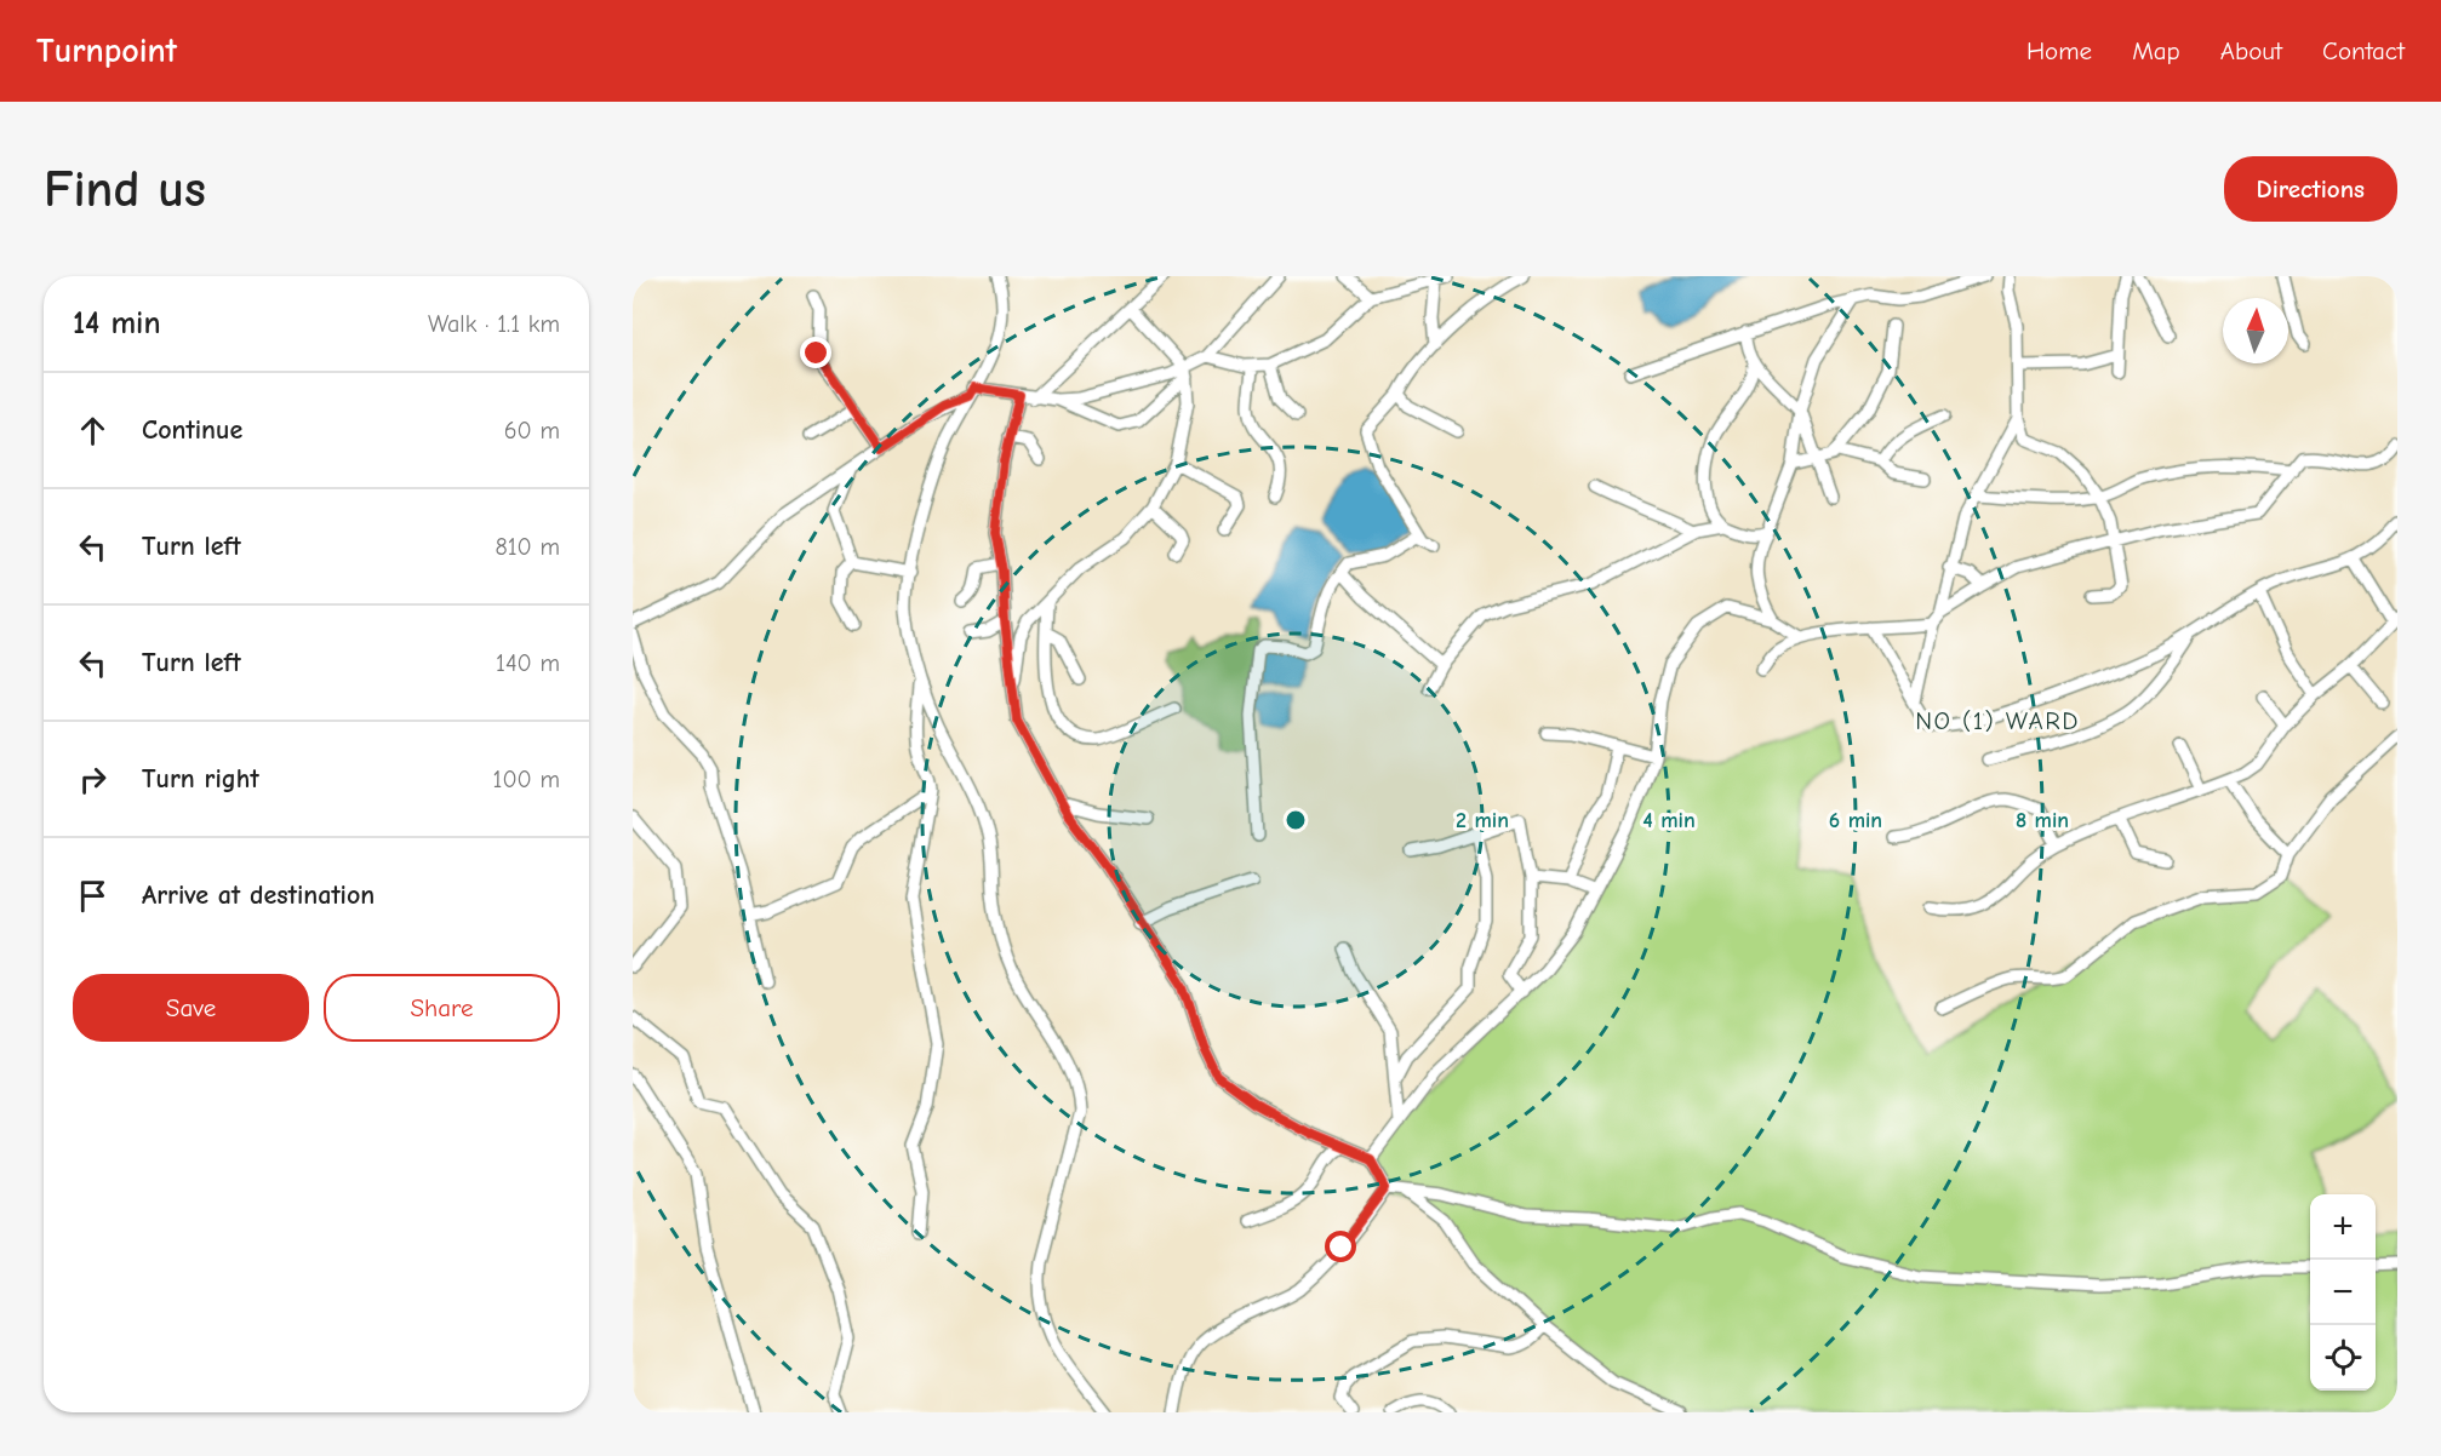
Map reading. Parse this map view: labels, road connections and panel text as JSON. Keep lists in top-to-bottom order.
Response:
{
  "districts": ["NO (1) WARD"],
  "north": "top",
  "page": {
    "header": "Turnpoint",
    "nav": [
      "Home",
      "Map",
      "About",
      "Contact"
    ],
    "buttons": [
      "Directions",
      ["Save", "Share"]
    ],
    "title": "Find us",
    "heading": ["14 min", "Walk · 1.1 km"],
    "list": [
      ["Continue", "60 m"],
      ["Turn left", "810 m"],
      ["Turn left", "140 m"],
      ["Turn right", "100 m"],
      "Arrive at destination"
    ],
    "map_buttons": ["+", "−"]
  },
  "rings": [
    "2 min",
    "4 min",
    "6 min",
    "8 min"
  ]
}
